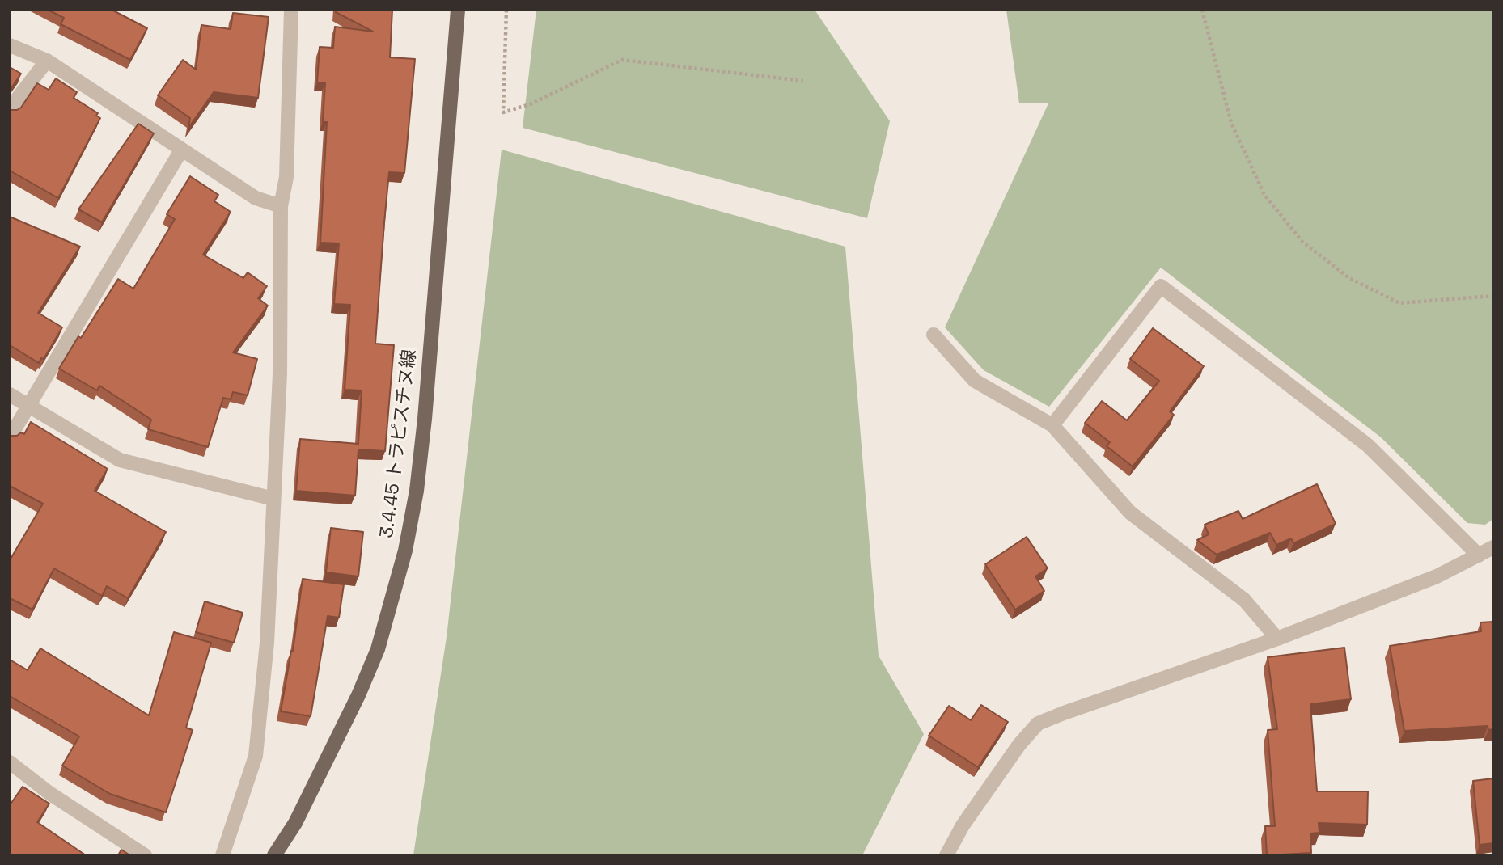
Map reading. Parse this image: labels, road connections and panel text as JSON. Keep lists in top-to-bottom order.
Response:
{
  "streets": {
    "main road": ["3.4.45 トラピスチヌ線"]
  }
}
